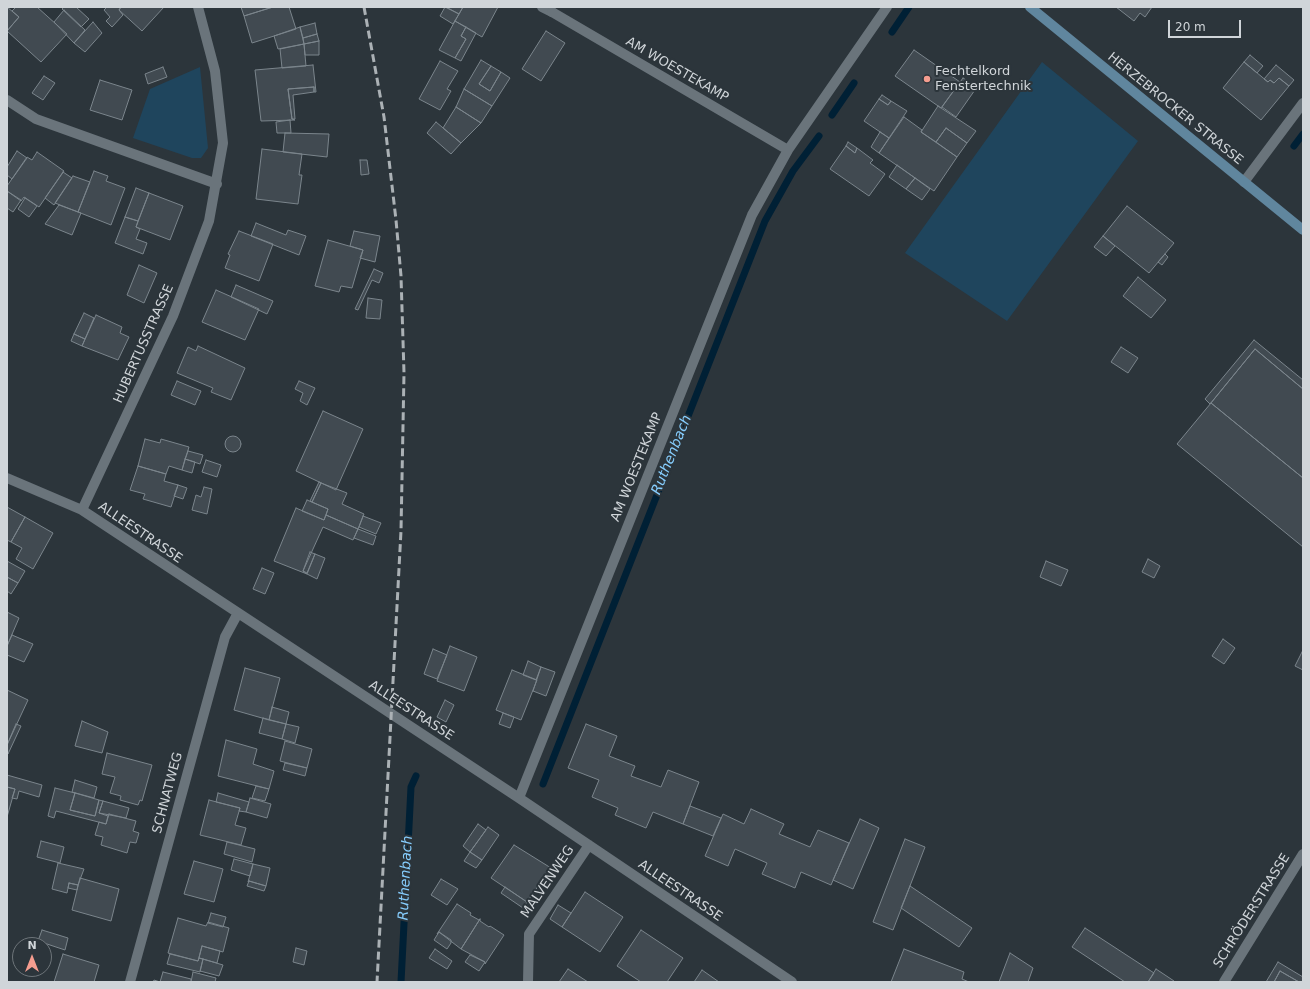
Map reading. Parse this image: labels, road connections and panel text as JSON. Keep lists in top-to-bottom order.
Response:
{
  "streets": {
    "main road": ["HERZEBROCKER STRASSE"],
    "street": [
      "AM WOESTEKAMP",
      "HUBERTUSSTRASSE",
      "ALLEESTRASSE",
      "SCHNATWEG",
      "MALVENWEG",
      "SCHRÖDERSTRASSE"
    ]
  },
  "crossings": [
    ["AM WOESTEKAMP", "ALLEESTRASSE"],
    ["HUBERTUSSTRASSE", "ALLEESTRASSE"],
    ["ALLEESTRASSE", "SCHNATWEG"],
    ["ALLEESTRASSE", "MALVENWEG"]
  ],
  "water": ["Ruthenbach"],
  "places": ["Fechtelkord Fenstertechnik"],
  "scale_bar": "20 m",
  "north": "top"
}
